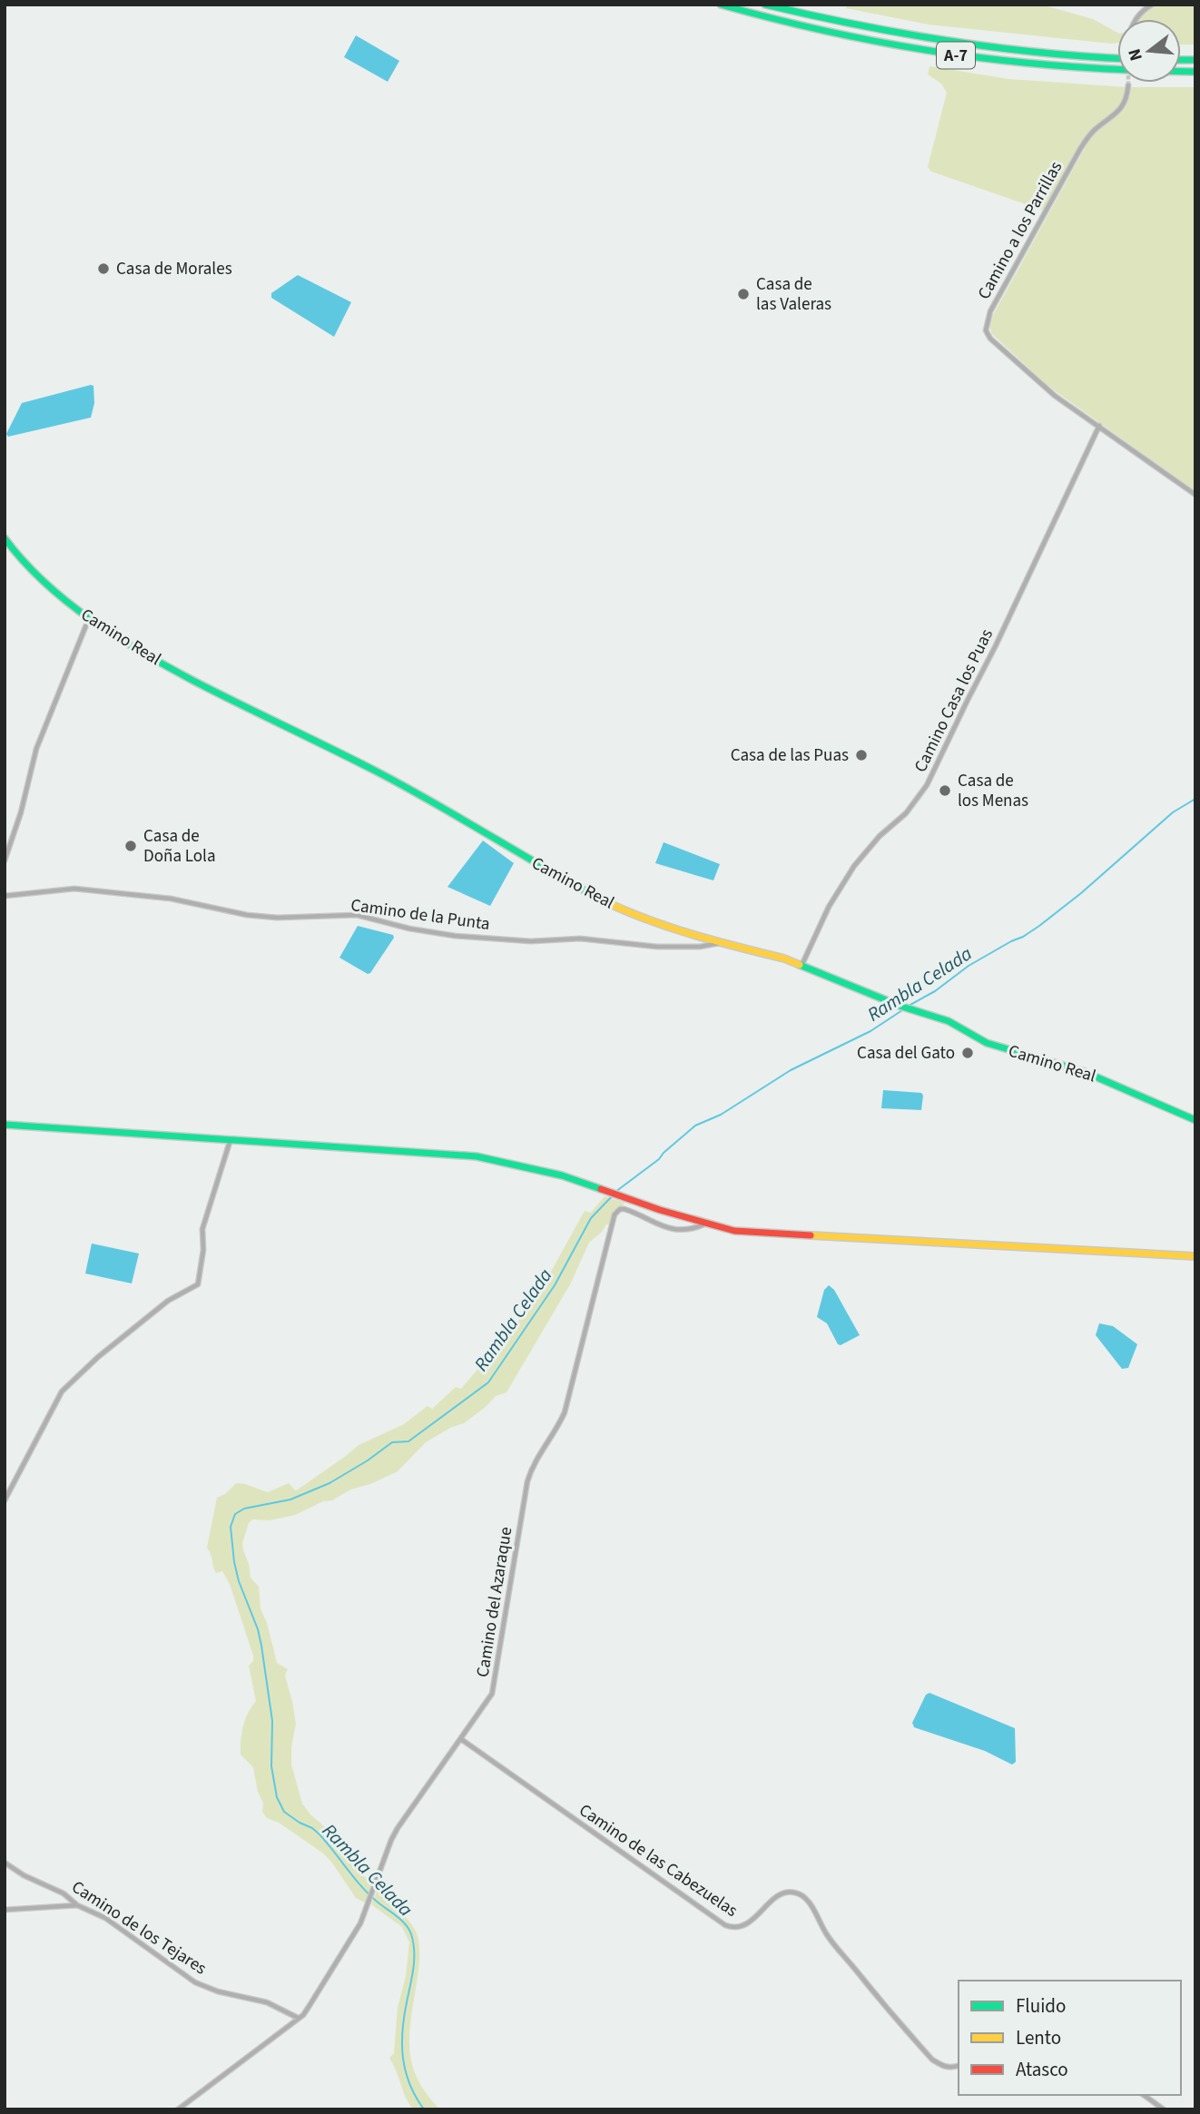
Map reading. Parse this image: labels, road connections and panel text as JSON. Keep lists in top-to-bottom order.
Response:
{
  "streets": {
    "main road": ["A-7", "Camino Real"],
    "street": [
      "Camino a los Parrillas",
      "Camino Casa los Puas",
      "Camino de la Punta",
      "Camino del Azaraque",
      "Camino de las Cabezuelas",
      "Camino de los Tejares"
    ]
  },
  "crossings": [
    ["Camino a los Parrillas", "Camino Casa los Puas"],
    ["Camino Real", "Camino Casa los Puas"],
    ["Camino Real", "Camino de la Punta"],
    ["Camino del Azaraque", "Camino de las Cabezuelas"],
    ["Camino del Azaraque", "Camino de los Tejares"]
  ],
  "water": ["Rambla Celada"],
  "places": [
    "Casa de Morales",
    "Casa de las Valeras",
    "Casa de las Puas",
    "Casa de los Menas",
    "Casa de Doña Lola",
    "Casa del Gato"
  ],
  "legend": ["Fluido", "Lento", "Atasco"],
  "north": "left"
}
